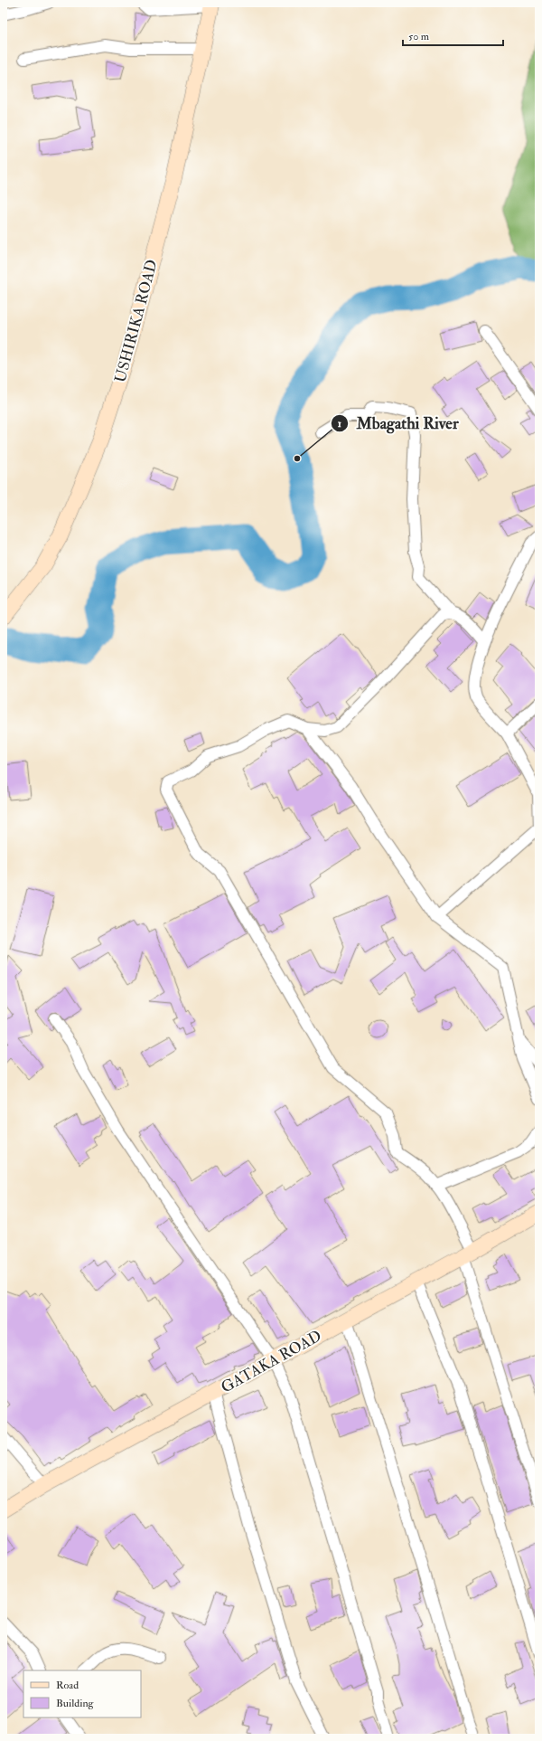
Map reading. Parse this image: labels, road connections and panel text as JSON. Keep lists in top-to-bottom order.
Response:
{
  "streets": {
    "street": ["USHIRIKA ROAD", "GATAKA ROAD"]
  },
  "places": ["Mbagathi River"],
  "legend": ["Road", "Building"],
  "scale_bar": "50 m"
}
